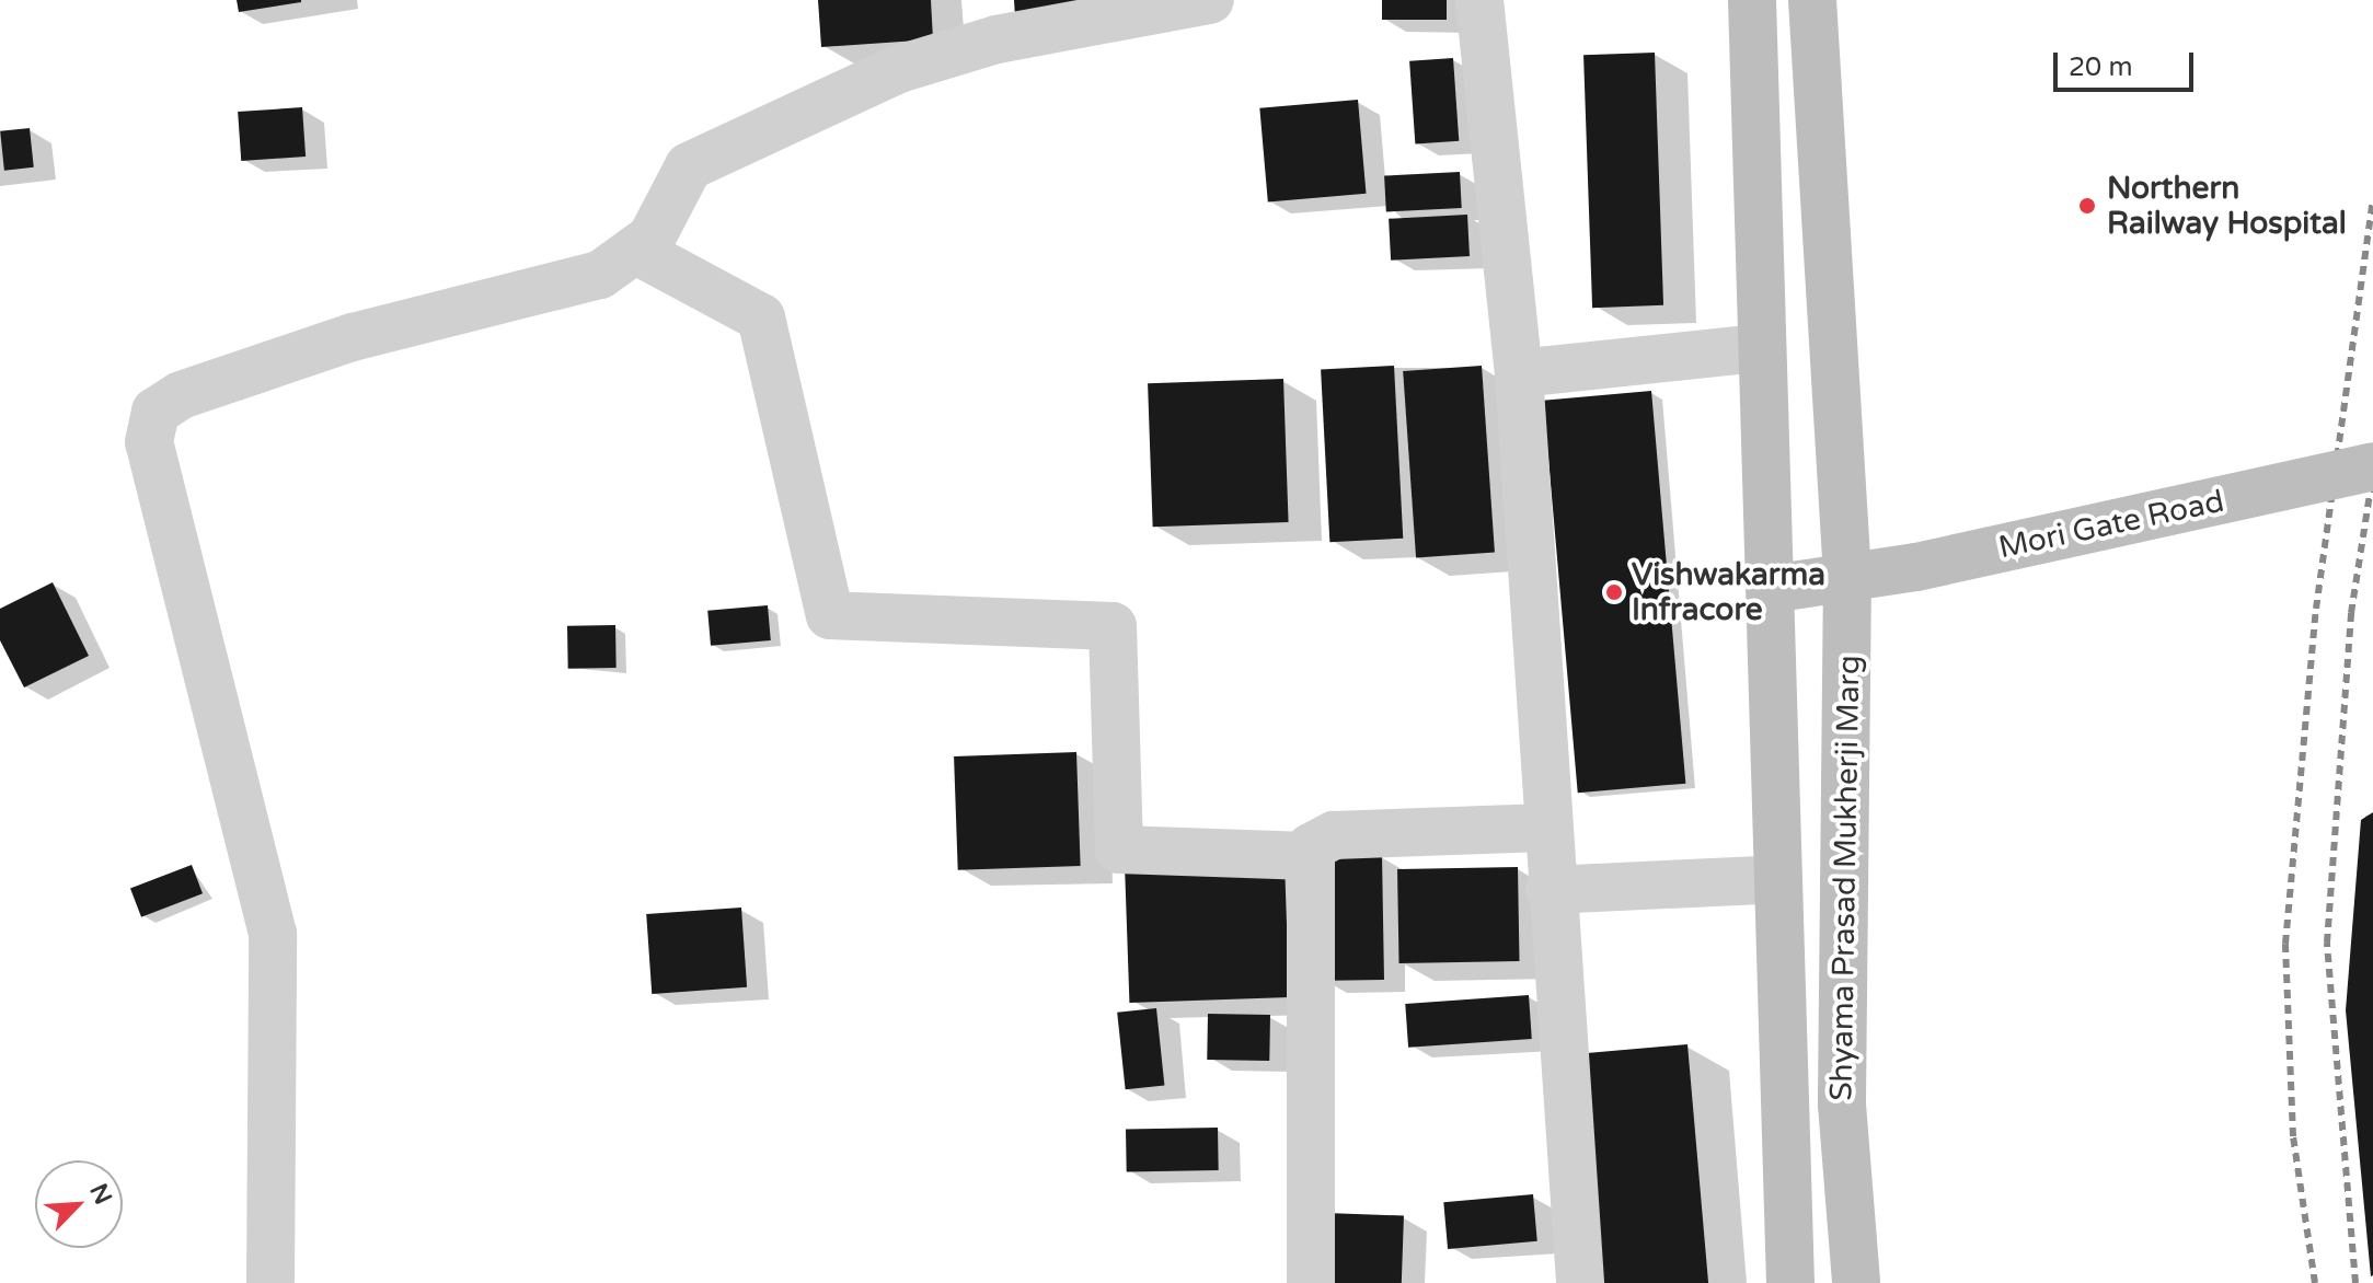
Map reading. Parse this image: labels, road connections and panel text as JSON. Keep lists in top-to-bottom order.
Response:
{
  "streets": {
    "main road": ["Mori Gate Road", "Shyama Prasad Mukherji Marg"]
  },
  "crossings": [
    ["Mori Gate Road", "Shyama Prasad Mukherji Marg"]
  ],
  "places": ["Northern Railway Hospital", "Vishwakarma Infracore"],
  "scale_bar": "20 m",
  "north": "top right"
}
